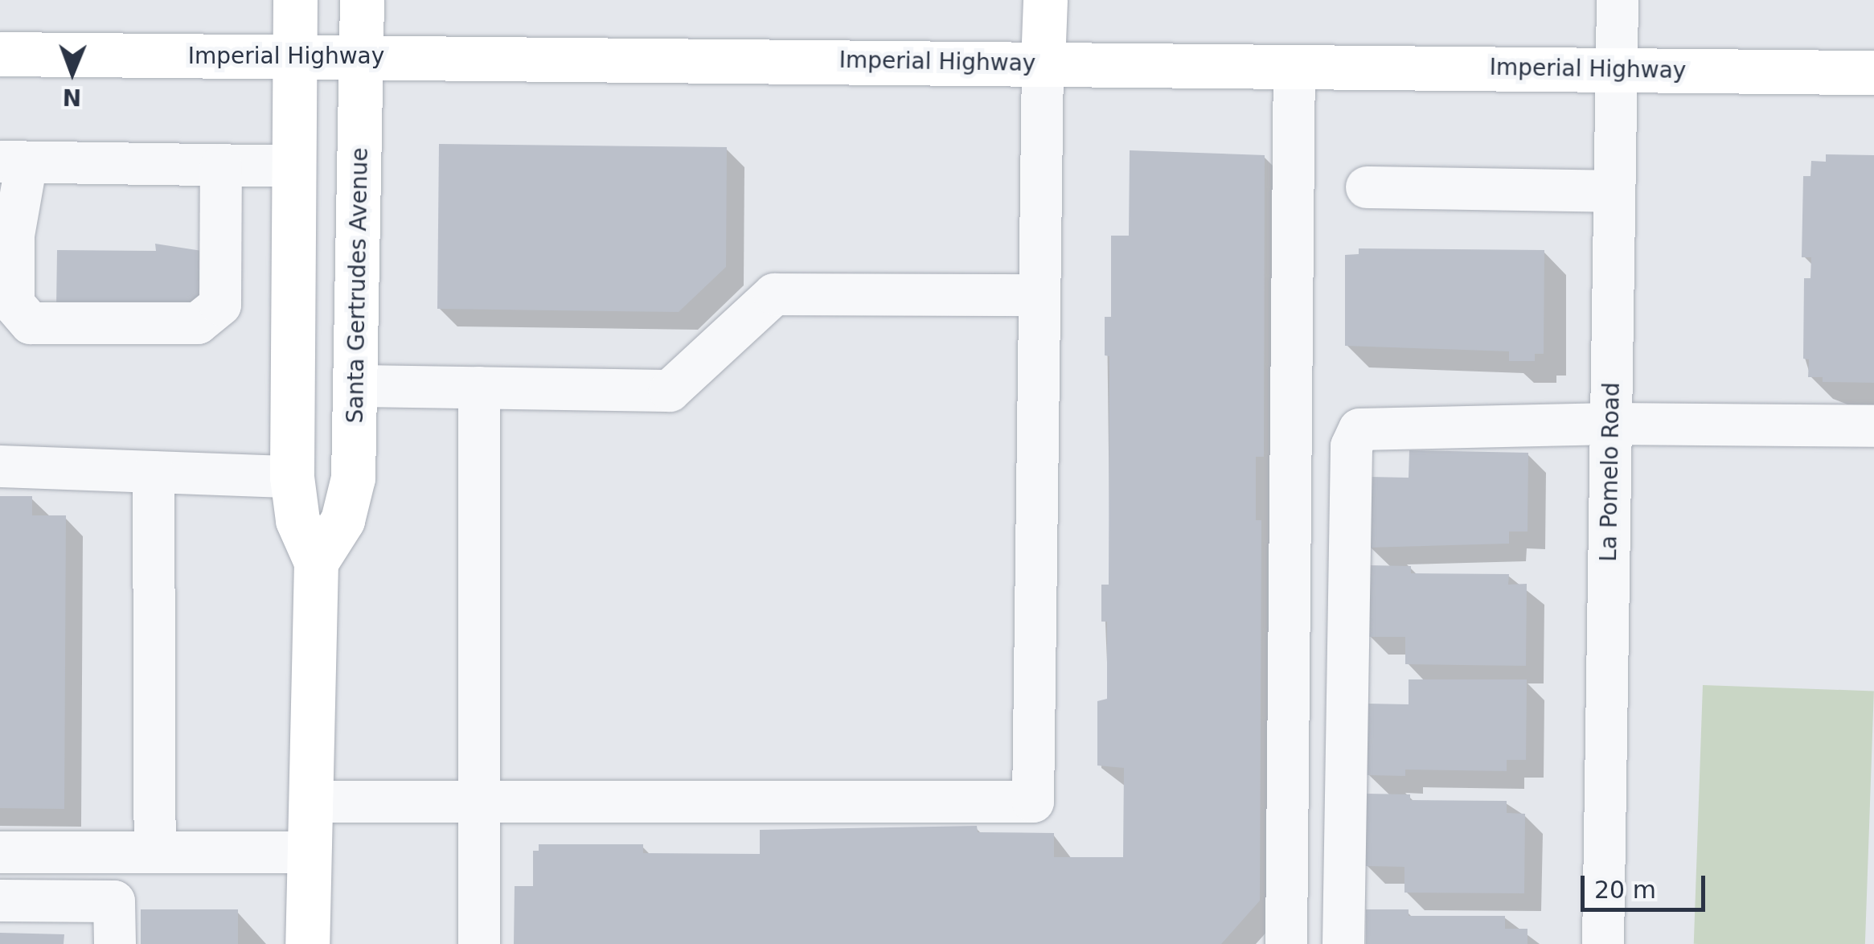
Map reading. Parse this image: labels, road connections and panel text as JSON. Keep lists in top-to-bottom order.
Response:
{
  "streets": {
    "main road": ["Imperial Highway", "Santa Gertrudes Avenue"],
    "street": ["La Pomelo Road"]
  },
  "crossings": [
    ["Imperial Highway", "Santa Gertrudes Avenue"],
    ["Imperial Highway", "La Pomelo Road"]
  ],
  "scale_bar": "20 m",
  "north": "bottom"
}
